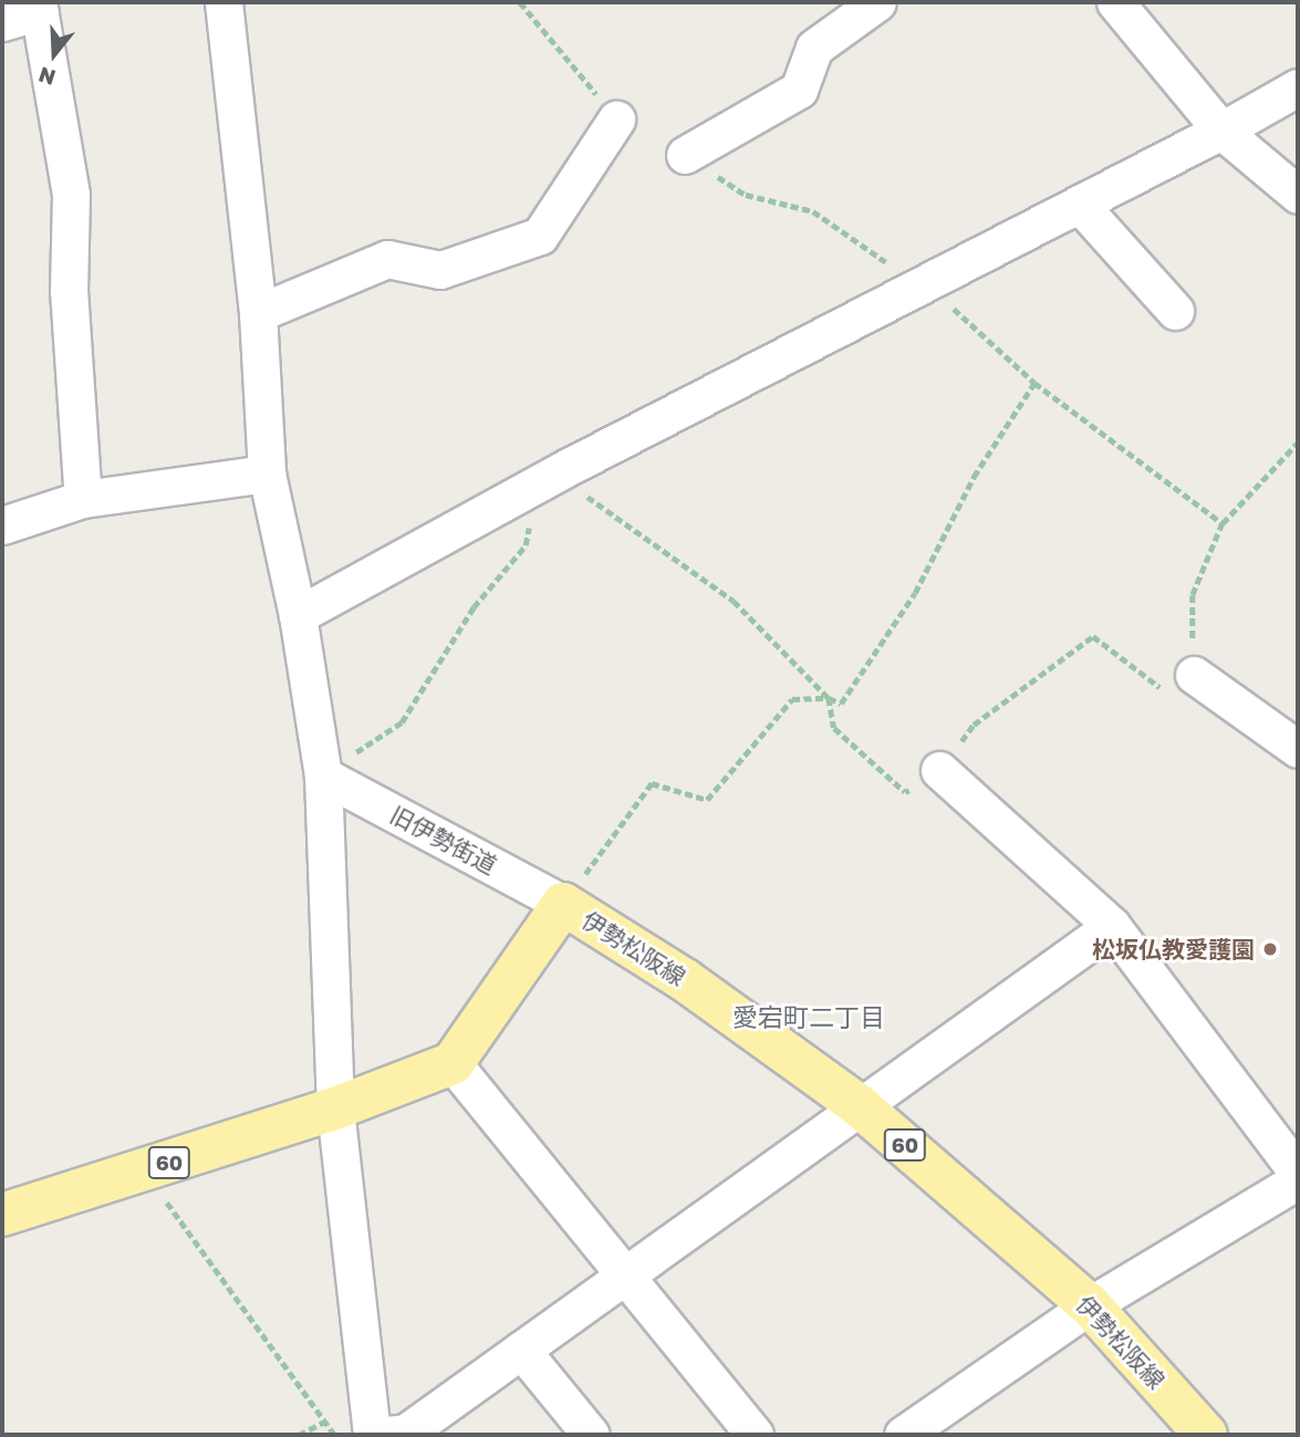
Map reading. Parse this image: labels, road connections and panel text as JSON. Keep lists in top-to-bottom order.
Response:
{
  "streets": {
    "main road": ["伊勢松阪線", "60"],
    "street": ["旧伊勢街道"]
  },
  "crossings": [
    ["旧伊勢街道", "伊勢松阪線"],
    ["伊勢松阪線", "60"]
  ],
  "districts": ["愛宕町二丁目"],
  "places": ["松坂仏教愛護園"],
  "north": "bottom"
}
